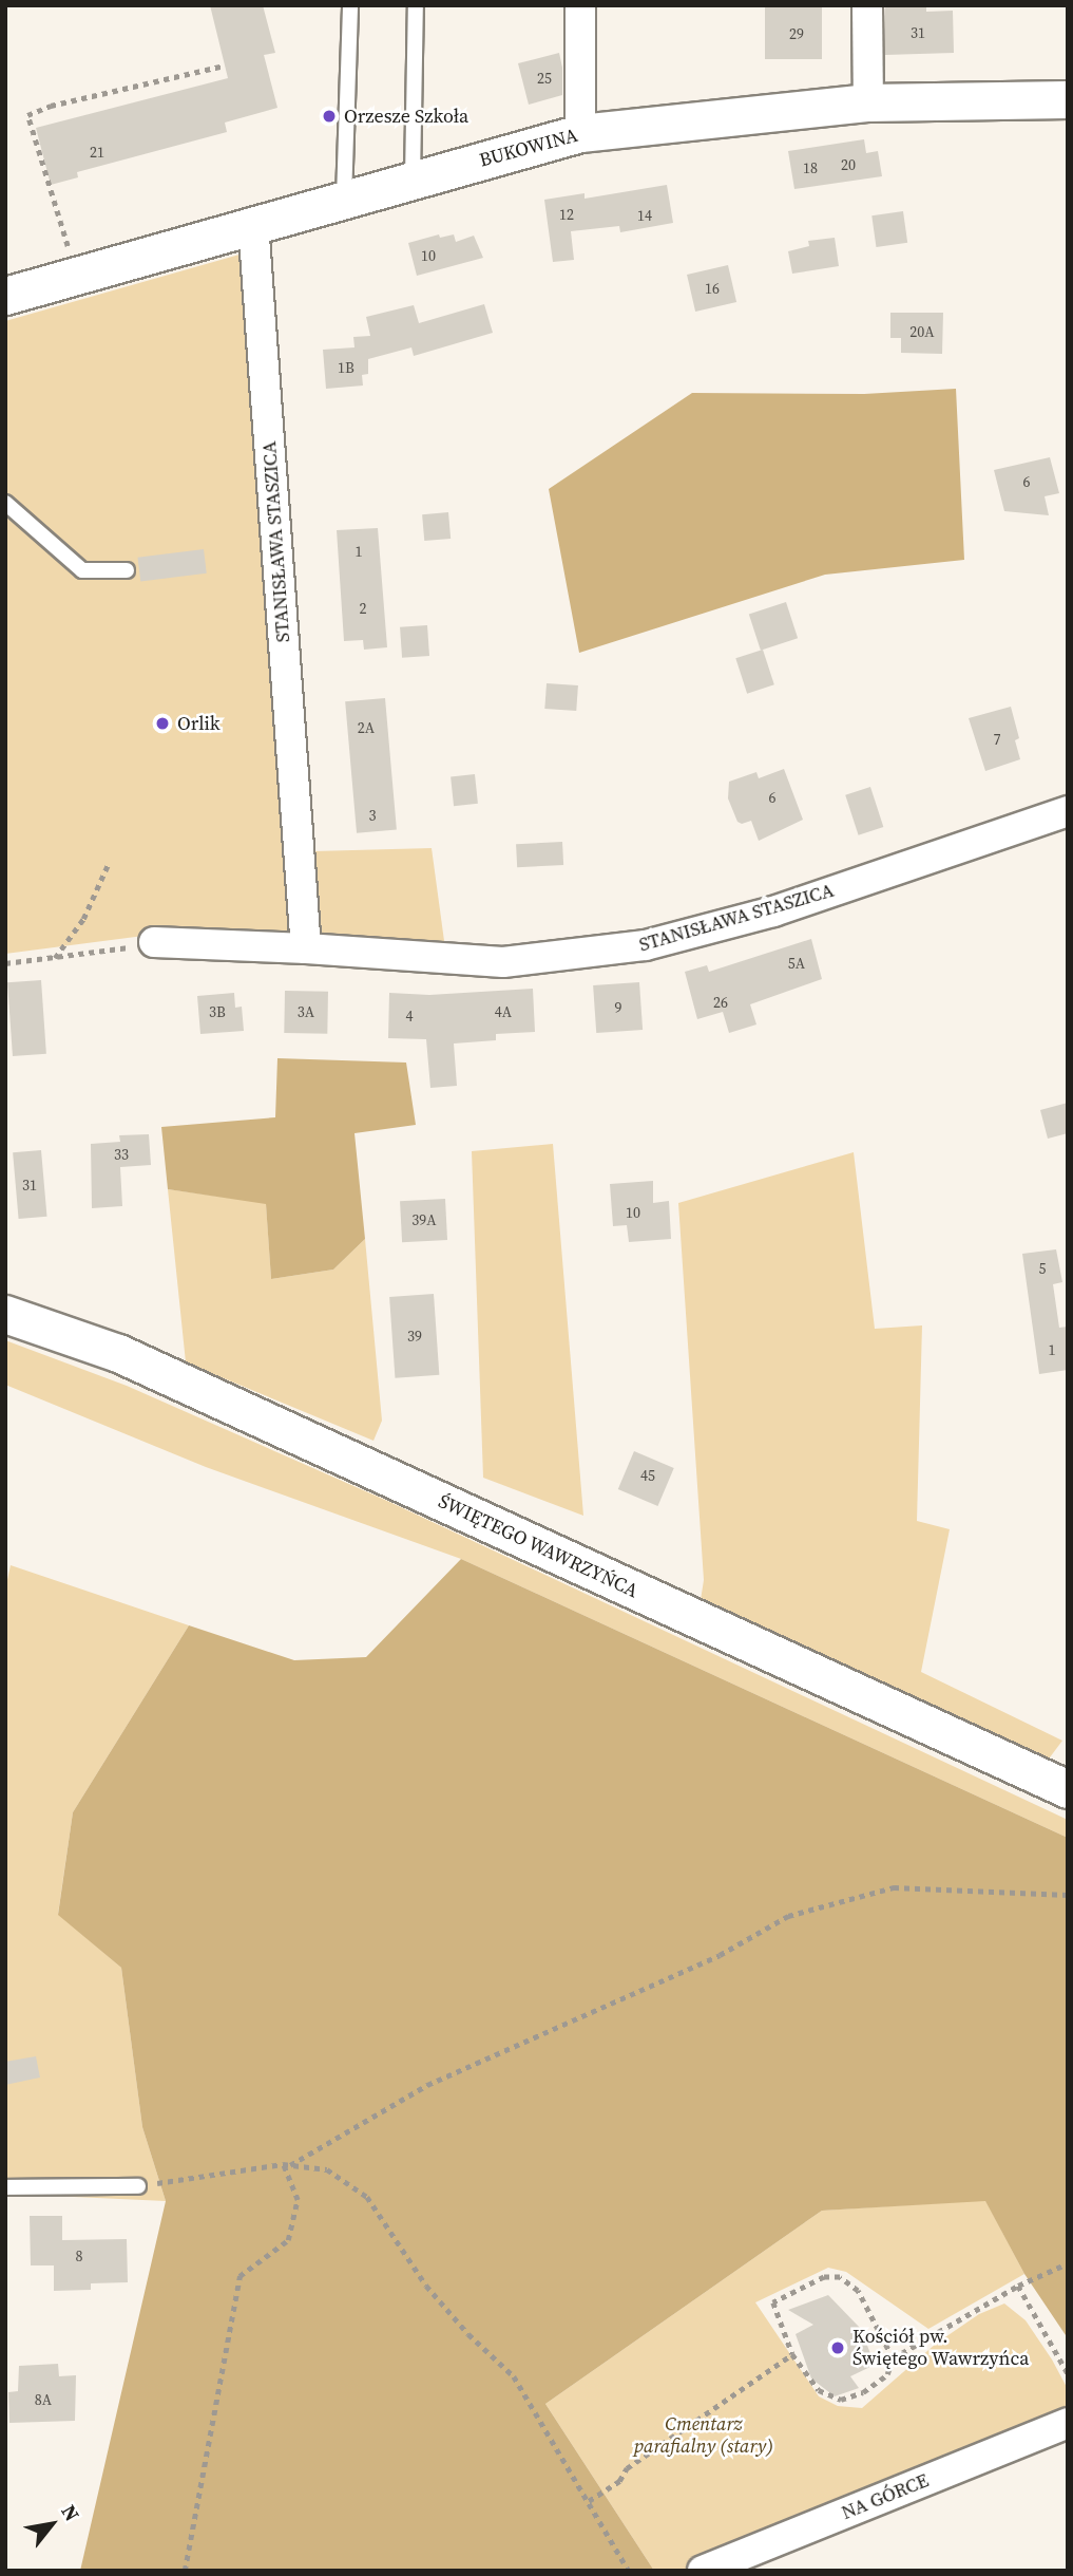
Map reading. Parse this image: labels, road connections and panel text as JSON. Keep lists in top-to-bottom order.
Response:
{
  "streets": {
    "street": [
      "BUKOWINA",
      "STANISŁAWA STASZICA",
      "ŚWIĘTEGO WAWRZYŃCA",
      "NA GÓRCE"
    ]
  },
  "crossings": [
    ["BUKOWINA", "STANISŁAWA STASZICA"]
  ],
  "parks": ["Cmentarz parafialny (stary)"],
  "places": ["Orzesze Szkoła", "Orlik", "Kościół pw. Świętego Wawrzyńca"],
  "house_numbers": [
    "31",
    "29",
    "25",
    "21",
    "20",
    "18",
    "12",
    "14",
    "10",
    "16",
    "20A",
    "1B",
    "6",
    "1",
    "2",
    "2A",
    "7",
    "6",
    "3",
    "5A",
    "26",
    "9",
    "3B",
    "3A",
    "4A",
    "4",
    "33",
    "31",
    "10",
    "39A",
    "5",
    "39",
    "1",
    "45",
    "8",
    "8A"
  ],
  "north": "top right"
}
